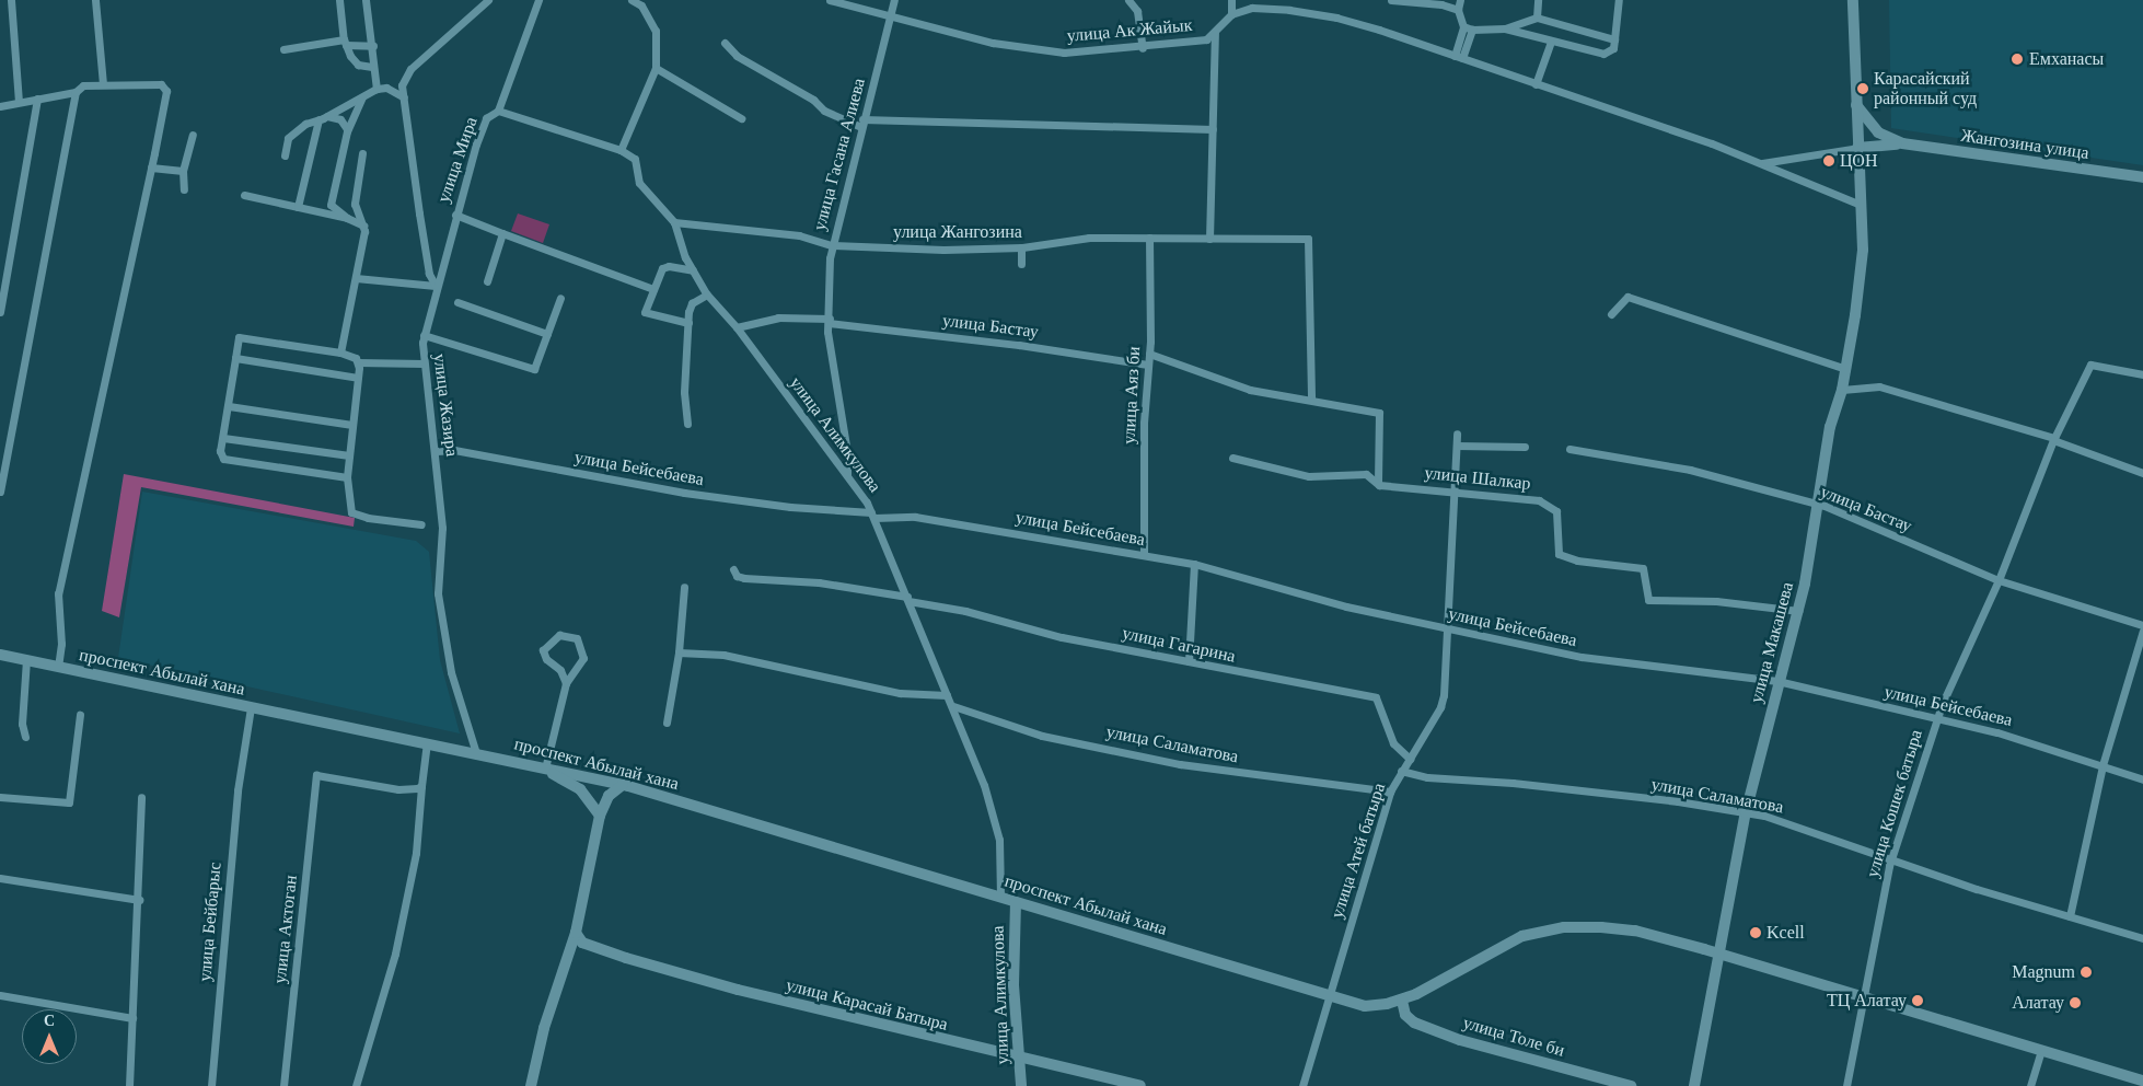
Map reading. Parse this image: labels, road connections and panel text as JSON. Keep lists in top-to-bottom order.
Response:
{
  "streets": {
    "main road": [
      "Жангозина улица",
      "улица Алимкулова",
      "улица Макашева",
      "проспект Абылай хана",
      "улица Карасай Батыра",
      "улица Толе би"
    ],
    "street": [
      "улица Ак Жайык",
      "улица Гасана Алиева",
      "улица Мира",
      "улица Жангозина",
      "улица Бастау",
      "улица Аяз би",
      "улица Жазира",
      "улица Бейсебаева",
      "улица Шалкар",
      "улица Гагарина",
      "улица Саламатова",
      "улица Кошек батыра",
      "улица Атей батыра",
      "улица Бейбарыс",
      "улица Актоган"
    ]
  },
  "crossings": [
    ["улица Ак Жайык", "улица Гасана Алиева"],
    ["улица Гасана Алиева", "улица Жангозина"],
    ["улица Гасана Алиева", "улица Бастау"],
    ["улица Гасана Алиева", "улица Алимкулова"],
    ["улица Мира", "улица Жазира"],
    ["улица Мира", "улица Алимкулова"],
    ["улица Жангозина", "улица Аяз би"],
    ["улица Жангозина", "улица Алимкулова"],
    ["улица Бастау", "улица Аяз би"],
    ["улица Бастау", "улица Алимкулова"],
    ["улица Бастау", "улица Макашева"],
    ["улица Бастау", "улица Кошек батыра"],
    ["улица Аяз би", "улица Бейсебаева"],
    ["улица Жазира", "улица Бейсебаева"],
    ["улица Жазира", "проспект Абылай хана"],
    ["улица Алимкулова", "улица Бейсебаева"],
    ["улица Алимкулова", "улица Гагарина"],
    ["улица Алимкулова", "проспект Абылай хана"],
    ["улица Алимкулова", "улица Саламатова"],
    ["улица Алимкулова", "улица Карасай Батыра"],
    ["улица Бейсебаева", "улица Макашева"],
    ["улица Бейсебаева", "улица Кошек батыра"],
    ["улица Бейсебаева", "улица Атей батыра"],
    ["улица Шалкар", "улица Макашева"],
    ["улица Шалкар", "улица Атей батыра"],
    ["улица Макашева", "проспект Абылай хана"],
    ["улица Макашева", "улица Саламатова"],
    ["улица Гагарина", "улица Атей батыра"],
    ["проспект Абылай хана", "улица Кошек батыра"],
    ["проспект Абылай хана", "улица Атей батыра"],
    ["проспект Абылай хана", "улица Бейбарыс"],
    ["проспект Абылай хана", "улица Толе би"],
    ["улица Саламатова", "улица Кошек батыра"],
    ["улица Саламатова", "улица Атей батыра"]
  ],
  "places": [
    "Емханасы",
    "Карасайский районный суд",
    "ЦОН",
    "Kcell",
    "Magnum",
    "ТЦ Алатау",
    "Алатау"
  ],
  "north": "top"
}
